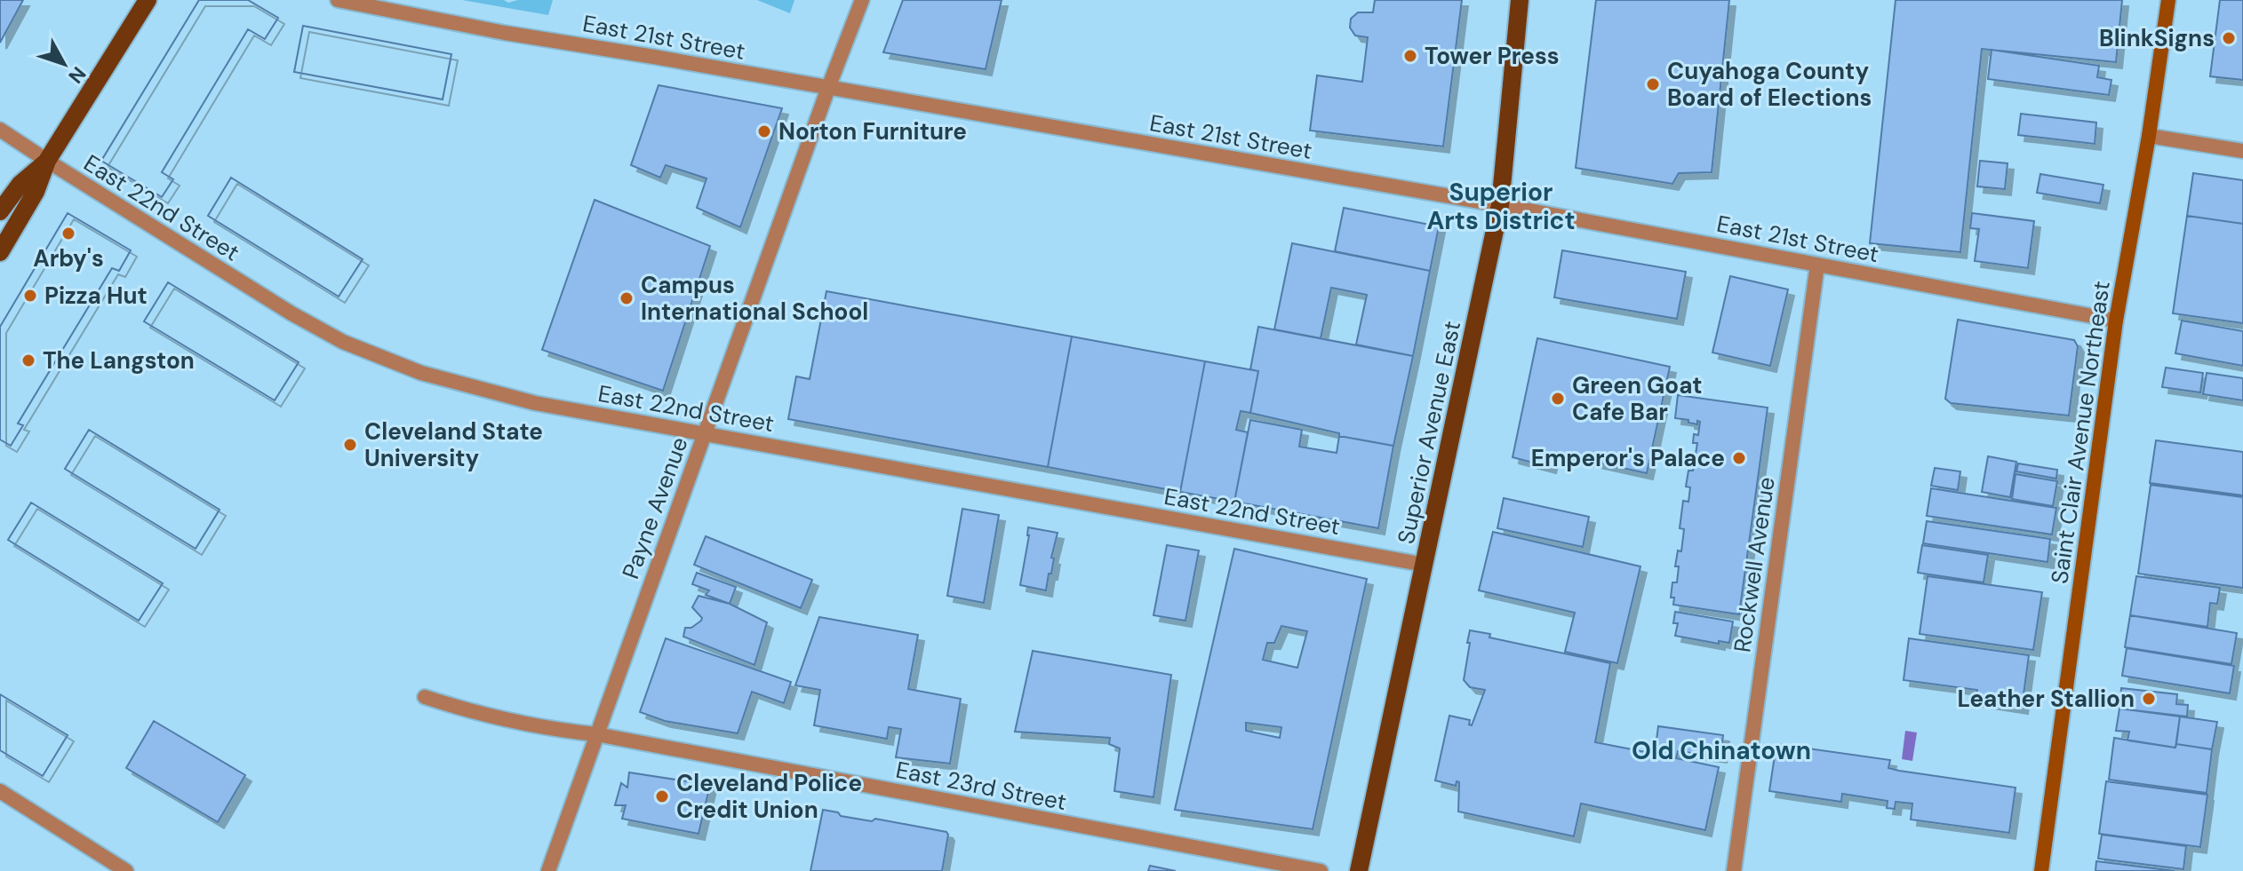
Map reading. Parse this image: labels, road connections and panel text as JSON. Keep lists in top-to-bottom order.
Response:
{
  "streets": {
    "main road": ["Superior Avenue East", "Saint Clair Avenue Northeast"],
    "street": [
      "East 21st Street",
      "East 22nd Street",
      "Payne Avenue",
      "Rockwell Avenue",
      "East 23rd Street"
    ]
  },
  "crossings": [
    ["East 21st Street", "Superior Avenue East"],
    ["East 21st Street", "Saint Clair Avenue Northeast"],
    ["East 21st Street", "Payne Avenue"],
    ["East 21st Street", "Rockwell Avenue"],
    ["East 22nd Street", "Superior Avenue East"],
    ["East 22nd Street", "Payne Avenue"],
    ["Payne Avenue", "East 23rd Street"]
  ],
  "districts": ["Superior Arts District", "Old Chinatown"],
  "places": [
    "BlinkSigns",
    "Tower Press",
    "Cuyahoga County Board of Elections",
    "Norton Furniture",
    "Arby's",
    "Pizza Hut",
    "Campus International School",
    "The Langston",
    "Green Goat Cafe Bar",
    "Cleveland State University",
    "Emperor's Palace",
    "Leather Stallion",
    "Cleveland Police Credit Union"
  ],
  "north": "bottom right"
}
